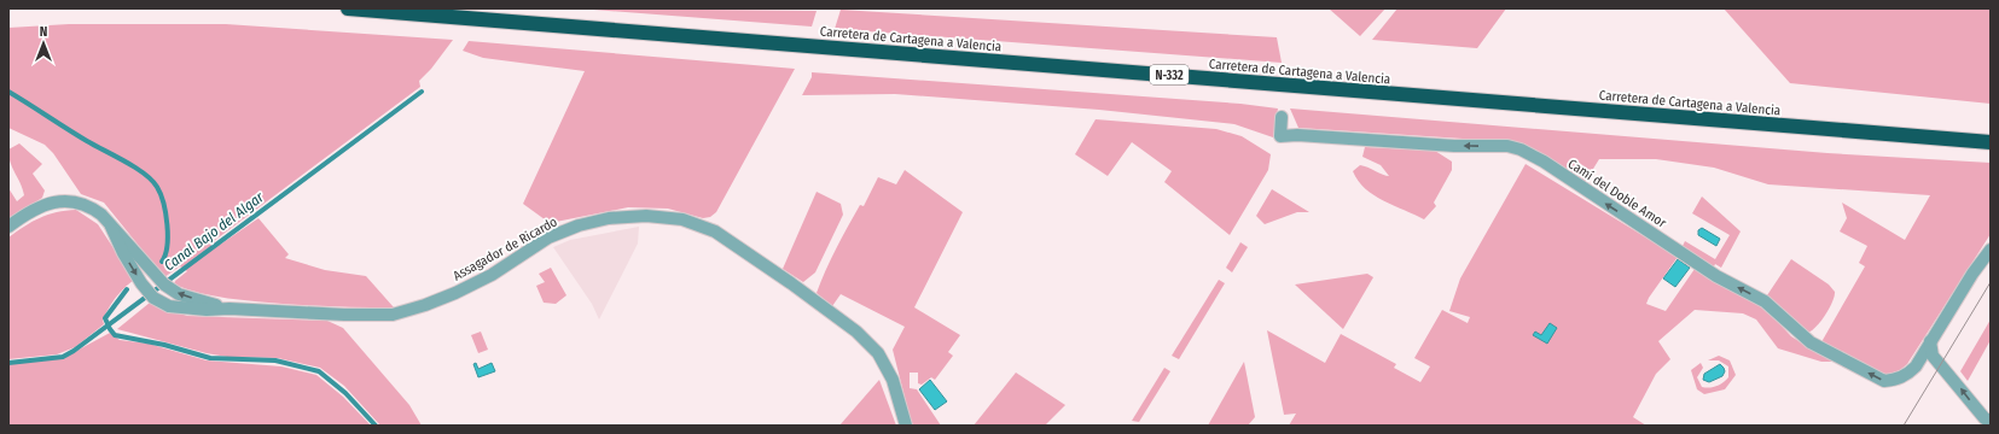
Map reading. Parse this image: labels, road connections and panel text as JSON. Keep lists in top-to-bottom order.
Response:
{
  "streets": {
    "highway": ["Carretera de Cartagena a Valencia", "N-332"],
    "street": ["Camí del Doble Amor", "Assagador de Ricardo"]
  },
  "one_way": ["Camí del Doble Amor"],
  "water": ["Canal Bajo del Algar"],
  "north": "top"
}
